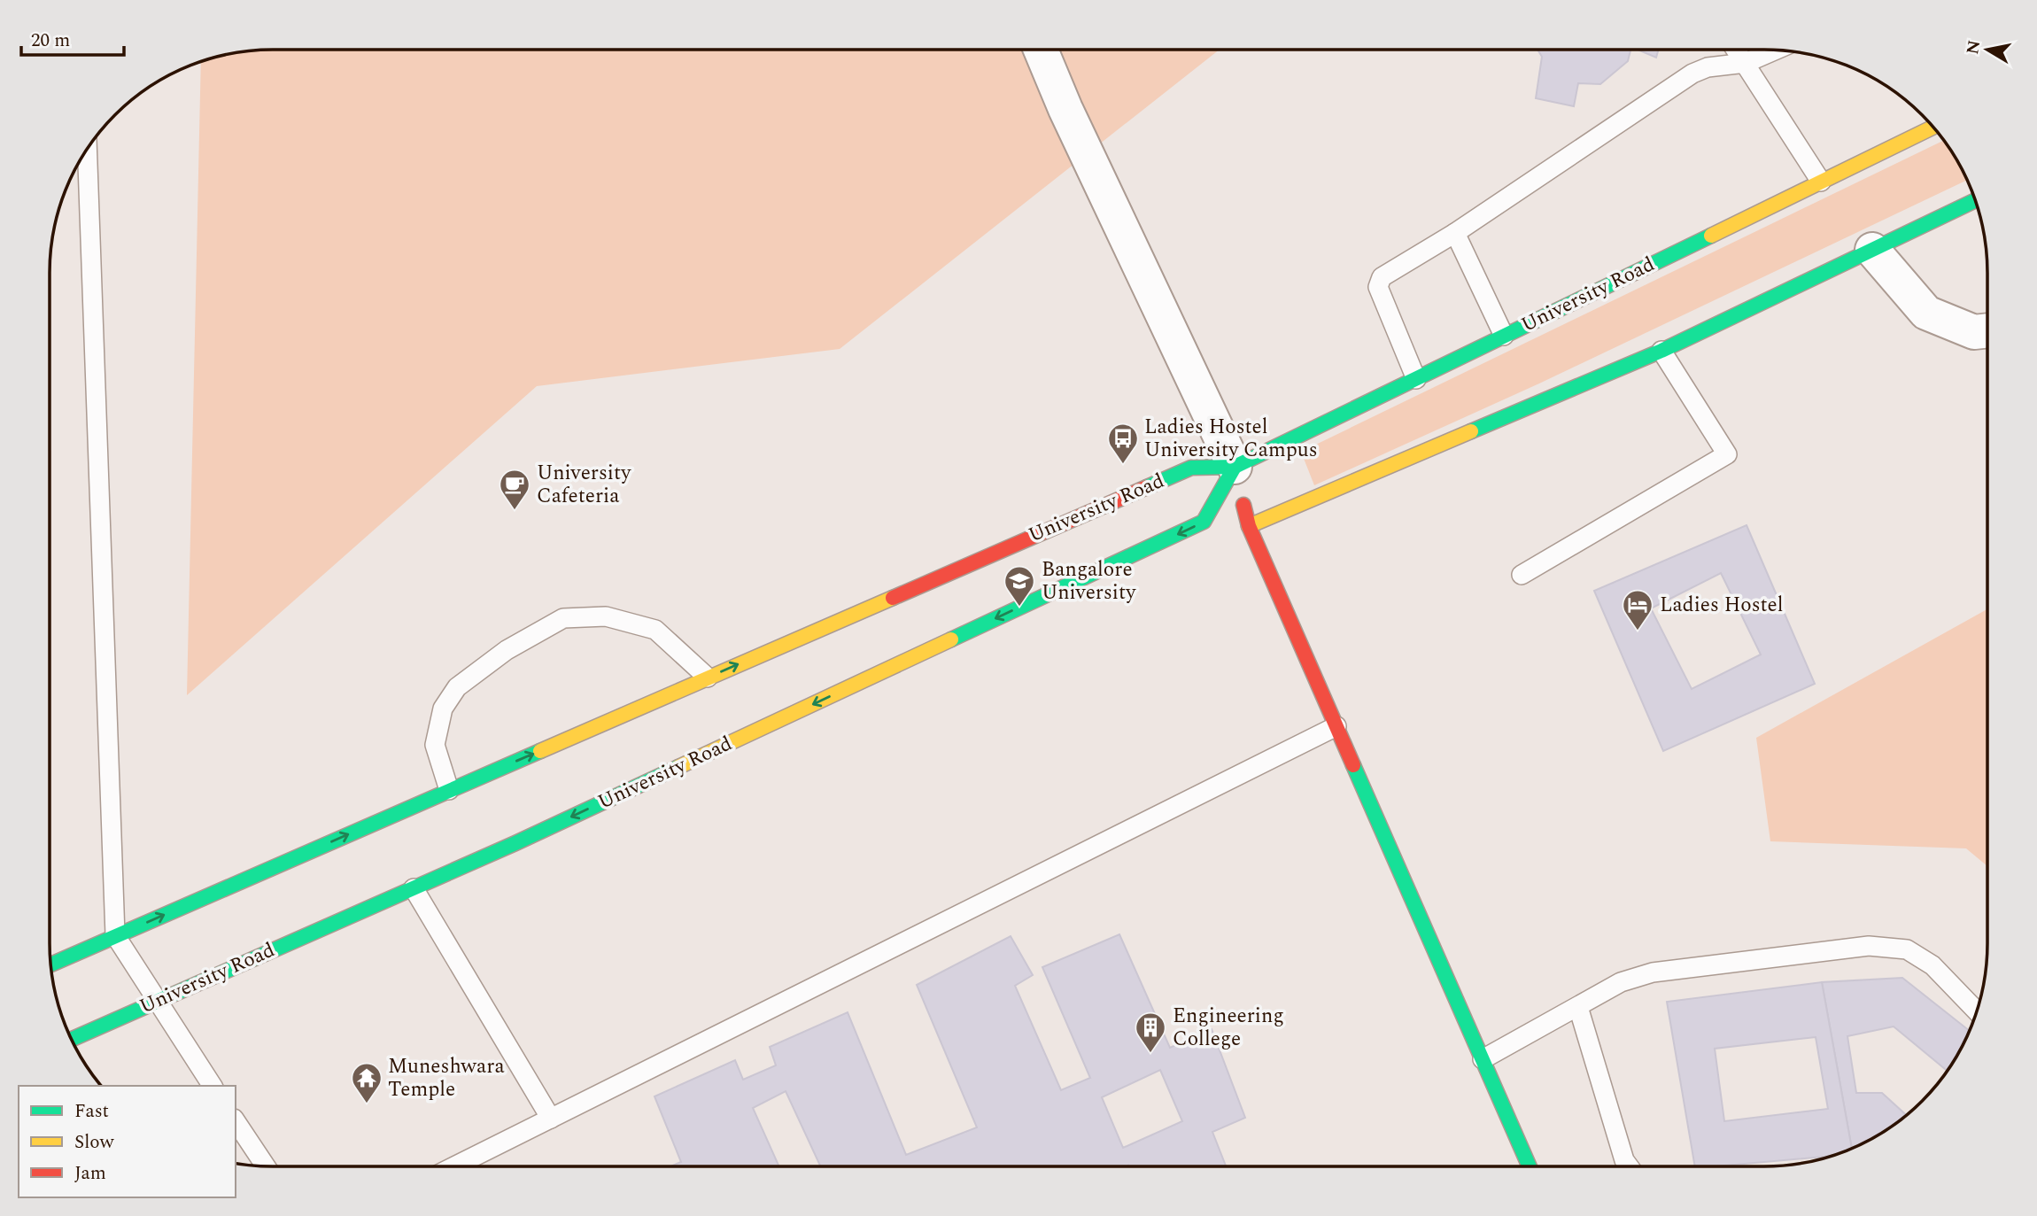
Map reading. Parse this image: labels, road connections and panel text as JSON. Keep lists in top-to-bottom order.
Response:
{
  "streets": {
    "main road": ["University Road"]
  },
  "places": {
    "bus stop": ["Ladies Hostel University Campus"],
    "cafe": ["University Cafeteria"],
    "school or university": ["Bangalore University"],
    "hotel": ["Ladies Hostel"],
    "building": ["Engineering College"],
    "temple": ["Muneshwara Temple"]
  },
  "legend": ["Fast", "Slow", "Jam"],
  "scale_bar": "20 m",
  "north": "left"
}
